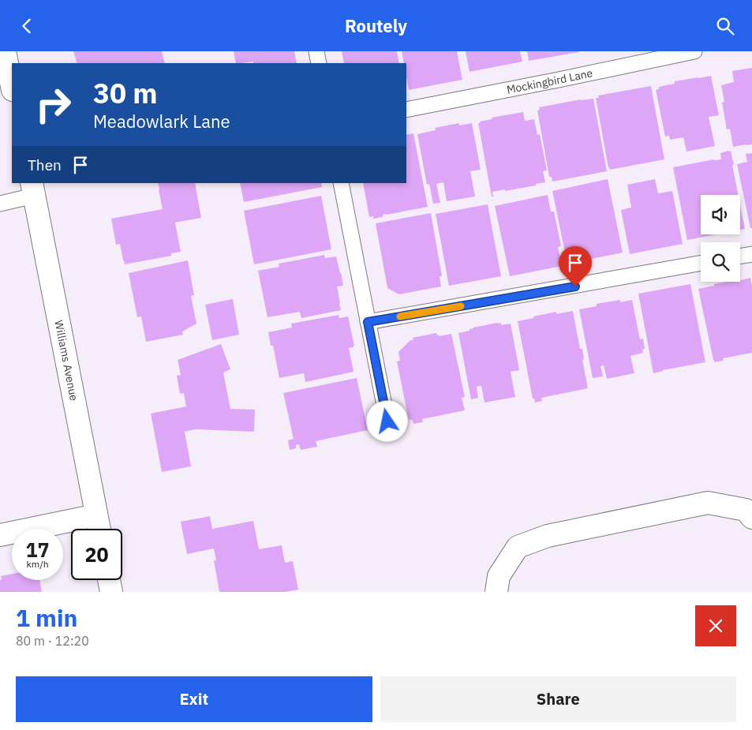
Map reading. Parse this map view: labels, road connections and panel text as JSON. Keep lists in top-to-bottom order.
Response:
{
  "streets": {
    "street": ["Williams Avenue"],
    "lane": ["Mockingbird Lane"]
  },
  "page": {
    "header": "Routely",
    "turn": ["30 m", "Meadowlark Lane"],
    "then": "Then",
    "speed": "17 km/h",
    "limit": "20",
    "heading": ["1 min", "80 m · 12:20"],
    "buttons": ["Exit", "Share"]
  }
}
